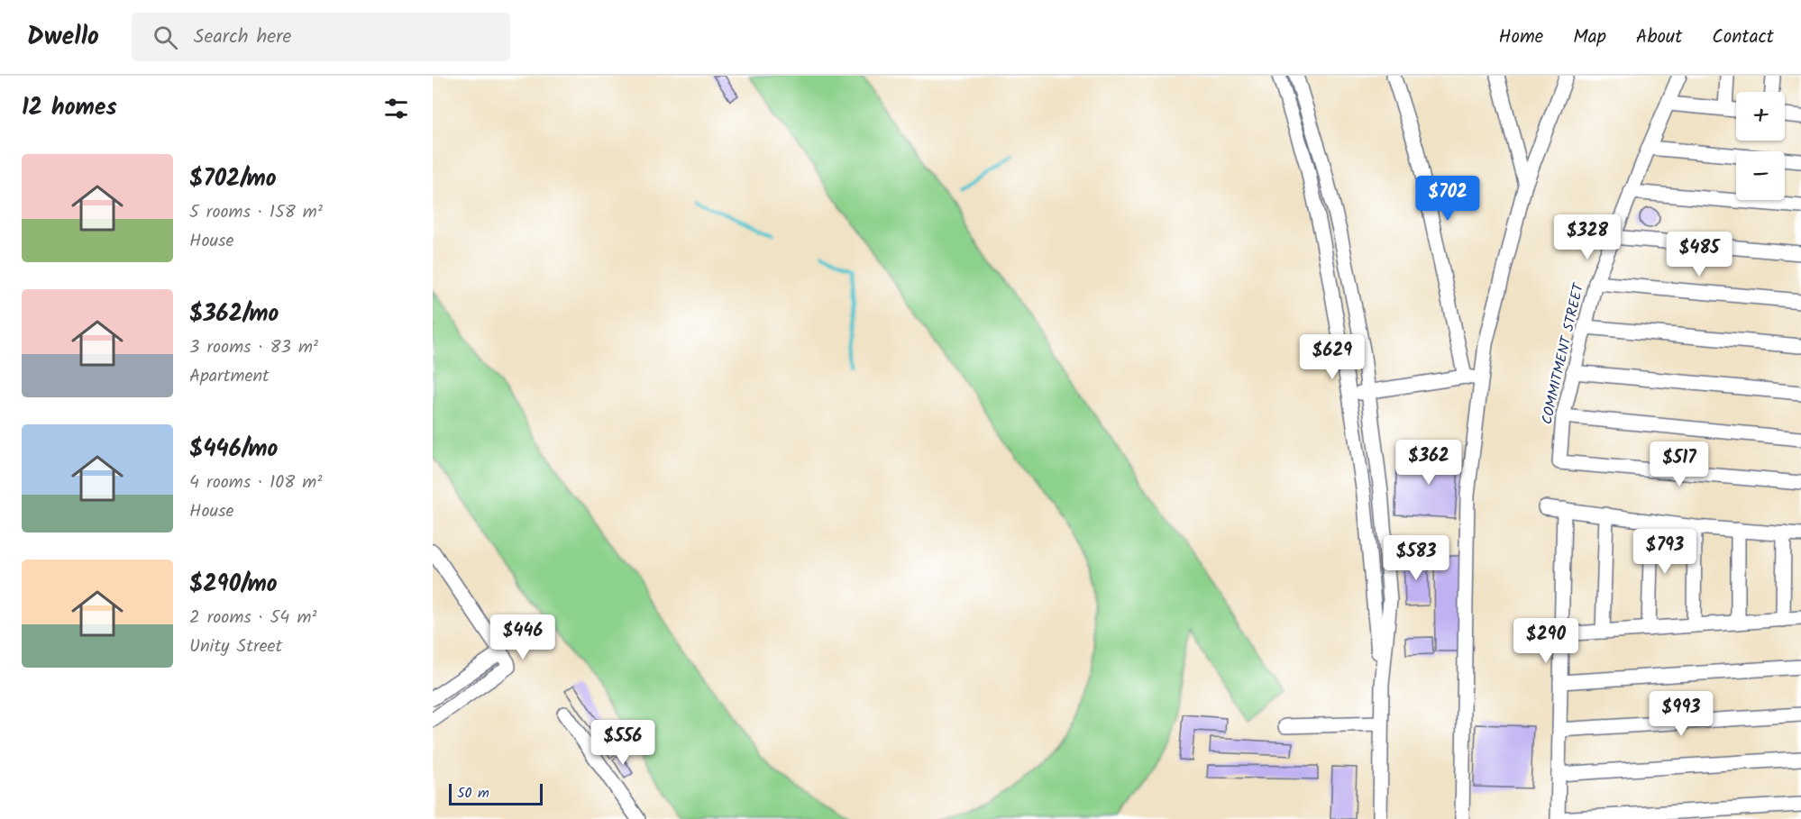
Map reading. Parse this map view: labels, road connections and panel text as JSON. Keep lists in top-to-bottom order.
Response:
{
  "streets": {
    "street": ["COMMITMENT STREET"]
  },
  "scale_bar": "50 m",
  "page": {
    "header": "Dwello",
    "search": "Search here",
    "nav": [
      "Home",
      "Map",
      "About",
      "Contact"
    ],
    "heading": "12 homes",
    "map_buttons": ["+", "−"],
    "list": [
      {
        "name": "$702/mo",
        "note": "5 rooms · 158 m² · House"
      },
      {
        "name": "$362/mo",
        "note": "3 rooms · 83 m² · Apartment"
      },
      {
        "name": "$446/mo",
        "note": "4 rooms · 108 m² · House"
      },
      {
        "name": "$290/mo",
        "note": "2 rooms · 54 m² · Unity Street"
      }
    ],
    "price": [
      "$702",
      "$328",
      "$485",
      "$629",
      "$362",
      "$517",
      "$793",
      "$583",
      "$446",
      "$290",
      "$993",
      "$556"
    ],
    "scale": "50 m"
  }
}
